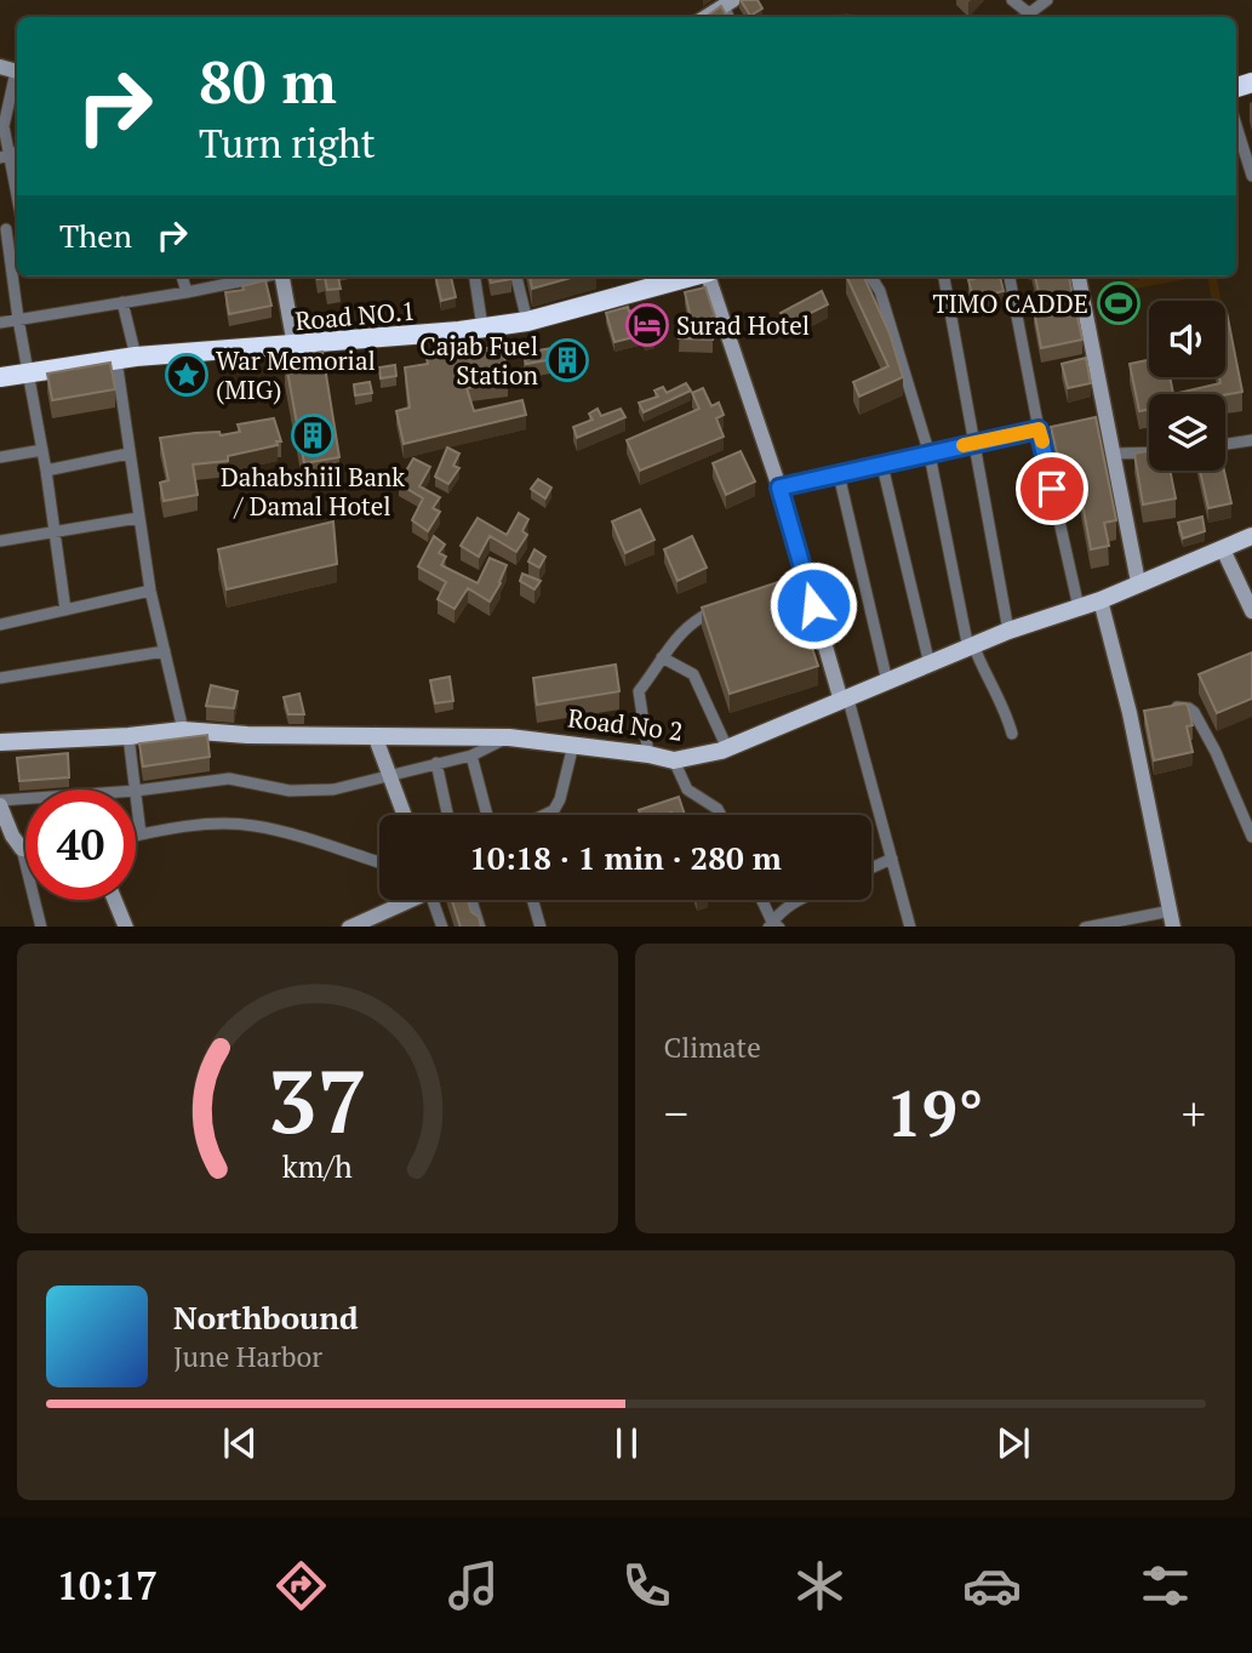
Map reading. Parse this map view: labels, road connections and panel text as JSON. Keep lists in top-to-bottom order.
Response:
{
  "streets": {
    "highway": ["Road NO.1"],
    "main road": ["Road No 2"]
  },
  "places": {
    "sports": ["TIMO CADDE"],
    "hotel": ["Surad Hotel"],
    "building": ["Cajab Fuel Station", "Dahabshiil Bank / Damal Hotel"],
    "place": ["War Memorial (MIG)"]
  },
  "page": {
    "turn": ["80 m", "Turn right"],
    "then": "Then",
    "limit": "40",
    "trip": "10:18 · 1 min · 280 m",
    "tile": "Climate",
    "heat": ["−", "19°", "+"],
    "song": ["Northbound", "June Harbor"],
    "tabs": "10:17",
    "gauge": ["37", "km/h"]
  }
}
